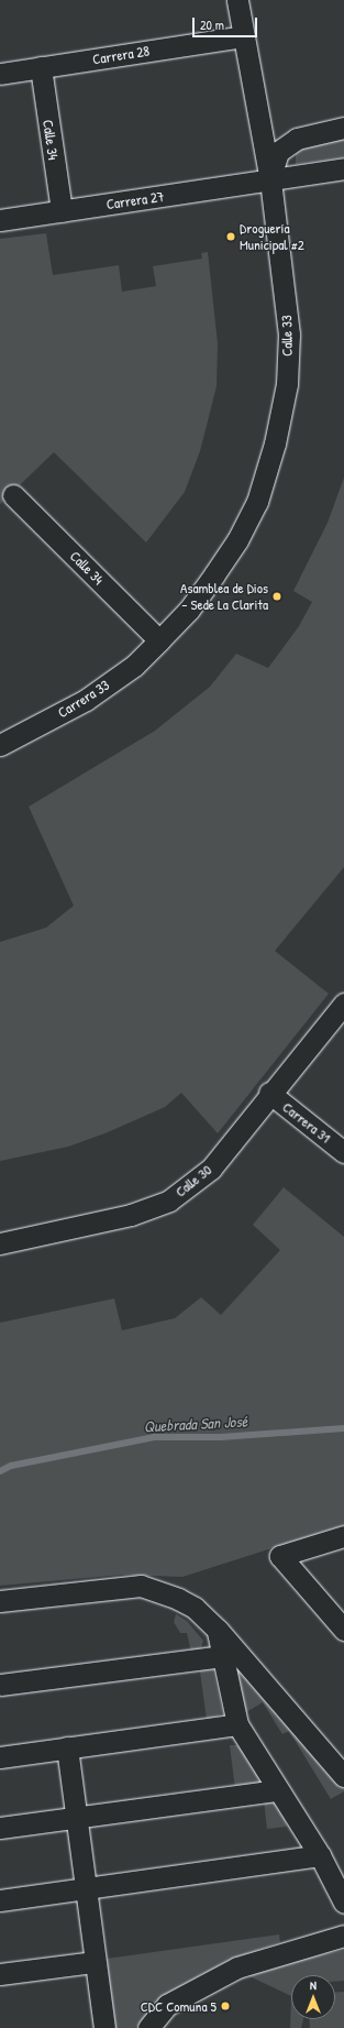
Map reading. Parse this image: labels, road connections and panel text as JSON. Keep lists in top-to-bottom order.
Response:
{
  "streets": {
    "street": [
      "Carrera 28",
      "Calle 34",
      "Carrera 27",
      "Calle 33",
      "Carrera 33",
      "Carrera 31",
      "Calle 30"
    ]
  },
  "crossings": [
    ["Carrera 28", "Calle 34"],
    ["Carrera 28", "Calle 33"],
    ["Calle 34", "Carrera 27"],
    ["Calle 34", "Calle 33"],
    ["Calle 34", "Carrera 33"],
    ["Carrera 27", "Calle 33"],
    ["Calle 33", "Carrera 33"],
    ["Carrera 31", "Calle 30"]
  ],
  "water": ["Quebrada San José"],
  "places": ["Droguería Municipal #2", "Asamblea de Dios - Sede La Clarita", "CDC Comuna 5"],
  "scale_bar": "20 m",
  "north": "top"
}
